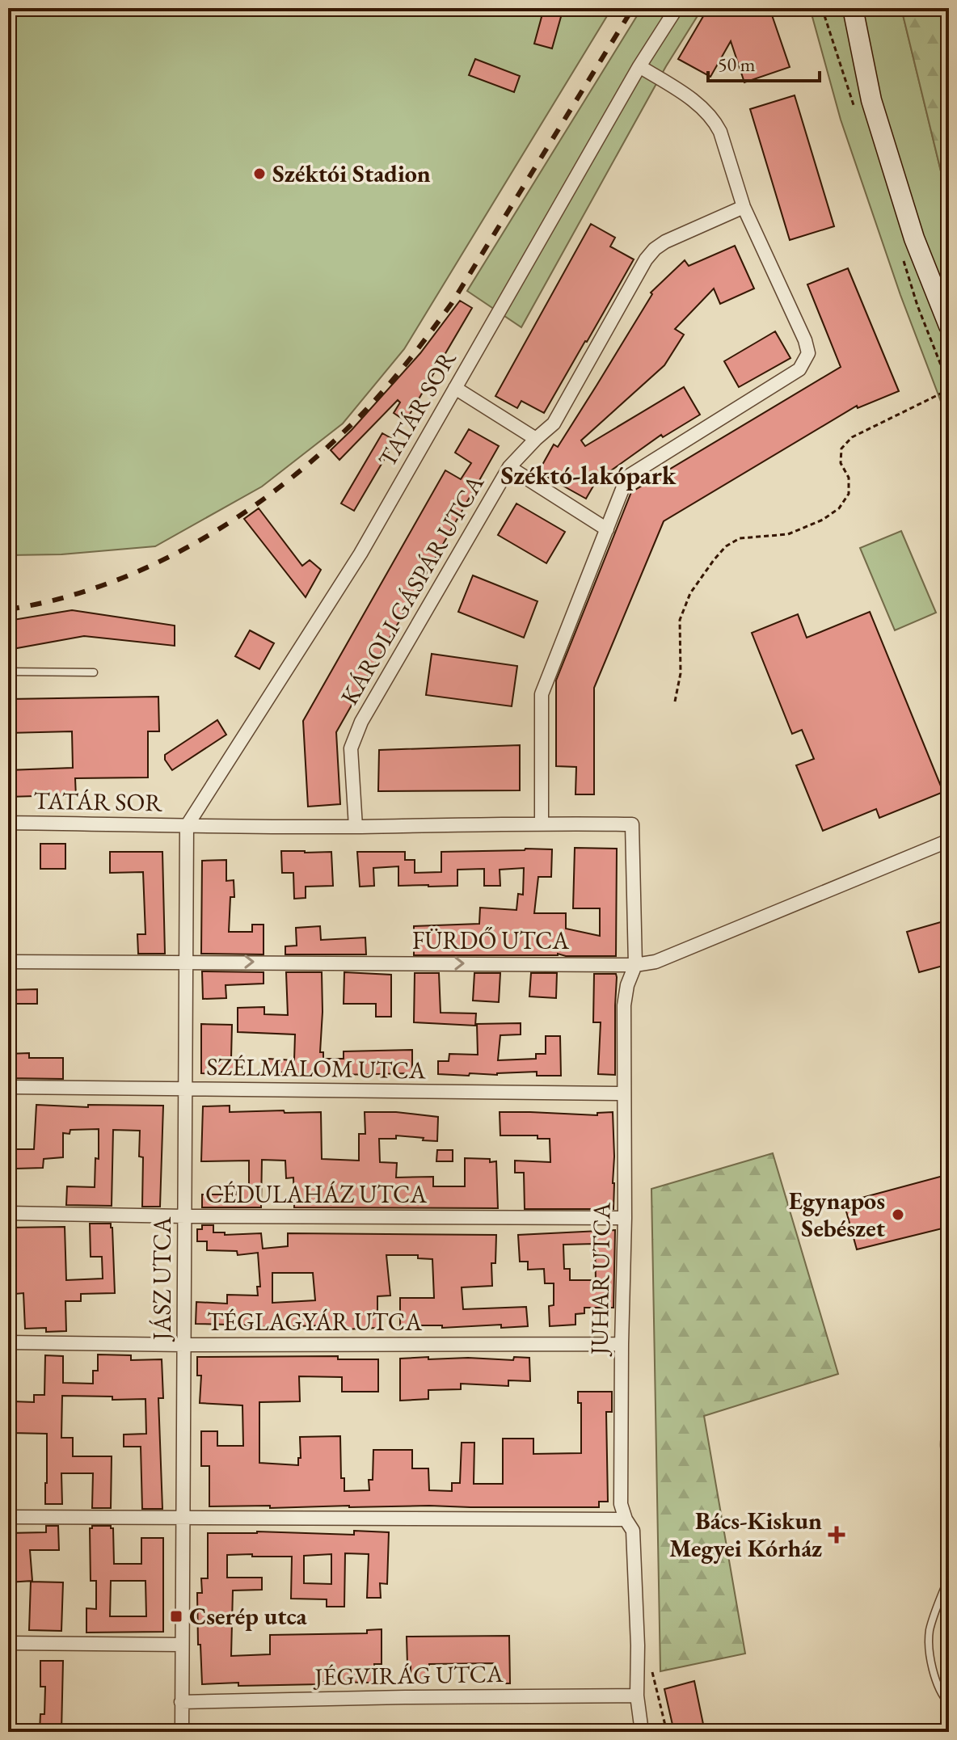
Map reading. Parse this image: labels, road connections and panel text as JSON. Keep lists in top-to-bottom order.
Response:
{
  "streets": {
    "street": [
      "TATÁR SOR",
      "KÁROLI GÁSPÁR UTCA",
      "FÜRDŐ UTCA",
      "SZÉLMALOM UTCA",
      "CÉDULAHÁZ UTCA",
      "JÁSZ UTCA",
      "JUHAR UTCA",
      "TÉGLAGYÁR UTCA",
      "JÉGVIRÁG UTCA"
    ]
  },
  "crossings": [
    ["TATÁR SOR", "KÁROLI GÁSPÁR UTCA"],
    ["TATÁR SOR", "JÁSZ UTCA"],
    ["TATÁR SOR", "JUHAR UTCA"],
    ["FÜRDŐ UTCA", "JÁSZ UTCA"],
    ["FÜRDŐ UTCA", "JUHAR UTCA"],
    ["SZÉLMALOM UTCA", "JÁSZ UTCA"],
    ["SZÉLMALOM UTCA", "JUHAR UTCA"],
    ["CÉDULAHÁZ UTCA", "JÁSZ UTCA"],
    ["CÉDULAHÁZ UTCA", "JUHAR UTCA"],
    ["JÁSZ UTCA", "TÉGLAGYÁR UTCA"],
    ["JÁSZ UTCA", "JÉGVIRÁG UTCA"],
    ["JUHAR UTCA", "TÉGLAGYÁR UTCA"],
    ["JUHAR UTCA", "JÉGVIRÁG UTCA"]
  ],
  "one_way": ["FÜRDŐ UTCA"],
  "districts": ["Széktó-lakópark"],
  "places": {
    "other": ["Széktói Stadion", "Egynapos Sebészet"],
    "health": ["Bács-Kiskun Megyei Kórház"],
    "transit": ["Cserép utca"]
  },
  "scale_bar": "50 m"
}
